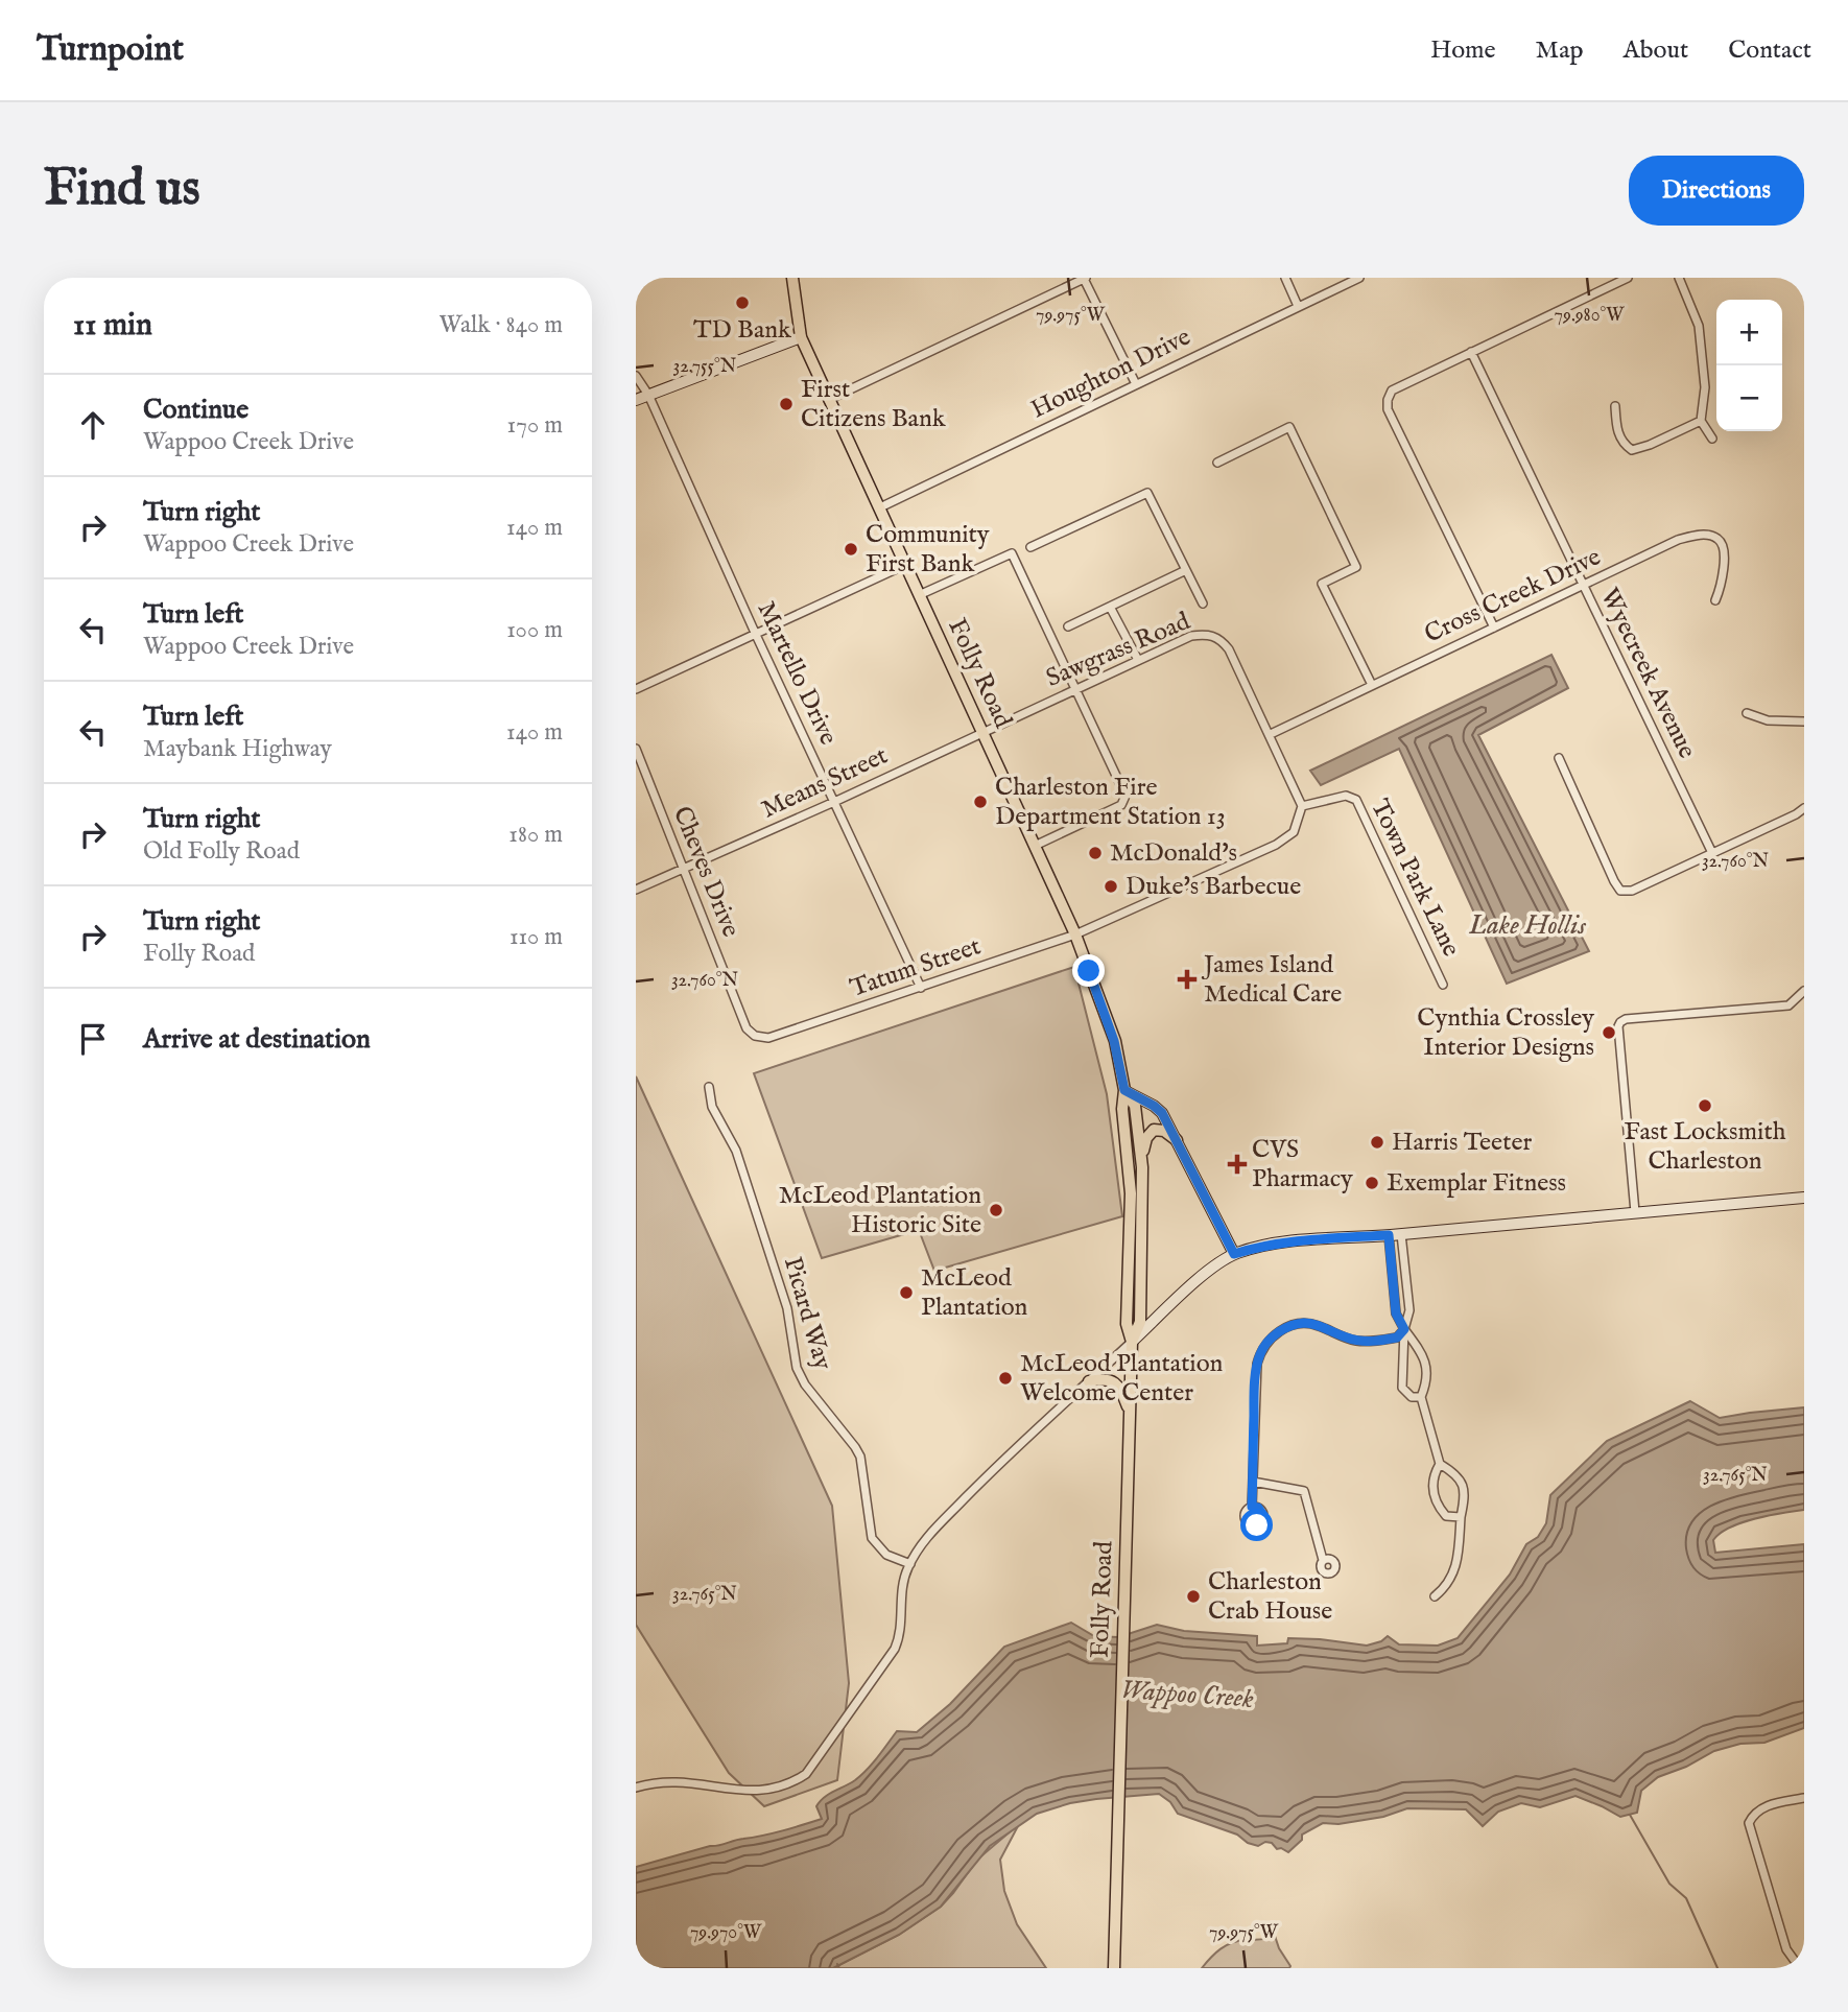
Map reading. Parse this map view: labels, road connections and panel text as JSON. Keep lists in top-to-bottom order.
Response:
{
  "streets": {
    "main road": ["Folly Road"],
    "street": [
      "Houghton Drive",
      "Cross Creek Drive",
      "Sawgrass Road",
      "Martello Drive",
      "Wyecreek Avenue",
      "Means Street",
      "Cheves Drive",
      "Town Park Lane",
      "Tatum Street",
      "Picard Way"
    ]
  },
  "crossings": [
    ["Houghton Drive", "Folly Road"],
    ["Cross Creek Drive", "Sawgrass Road"],
    ["Cross Creek Drive", "Wyecreek Avenue"],
    ["Sawgrass Road", "Folly Road"],
    ["Sawgrass Road", "Means Street"],
    ["Sawgrass Road", "Town Park Lane"],
    ["Martello Drive", "Means Street"],
    ["Martello Drive", "Tatum Street"],
    ["Folly Road", "Means Street"],
    ["Folly Road", "Tatum Street"],
    ["Means Street", "Cheves Drive"],
    ["Cheves Drive", "Tatum Street"]
  ],
  "water": ["Lake Hollis", "Wappoo Creek"],
  "places": {
    "other": [
      "TD Bank",
      "First Citizens Bank",
      "Community First Bank",
      "Charleston Fire Department Station 13",
      "McDonald's",
      "Duke's Barbecue",
      "Cynthia Crossley Interior Designs",
      "Fast Locksmith Charleston",
      "Harris Teeter",
      "Exemplar Fitness",
      "McLeod Plantation Historic Site",
      "McLeod Plantation",
      "McLeod Plantation Welcome Center",
      "Charleston Crab House"
    ],
    "health": ["James Island Medical Care", "CVS Pharmacy"]
  },
  "page": {
    "header": "Turnpoint",
    "nav": [
      "Home",
      "Map",
      "About",
      "Contact"
    ],
    "buttons": "Directions",
    "title": "Find us",
    "heading": ["11 min", "Walk · 840 m"],
    "map_buttons": ["+", "−"],
    "list": [
      ["Continue", "Wappoo Creek Drive", "170 m"],
      ["Turn right", "Wappoo Creek Drive", "140 m"],
      ["Turn left", "Wappoo Creek Drive", "100 m"],
      ["Turn left", "Maybank Highway", "140 m"],
      ["Turn right", "Old Folly Road", "180 m"],
      ["Turn right", "Folly Road", "110 m"],
      "Arrive at destination"
    ]
  },
  "coordinates": [
    "79.975°W",
    "79.980°W",
    "32.755°N",
    "32.760°N",
    "32.765°N",
    "79.970°W"
  ]
}
